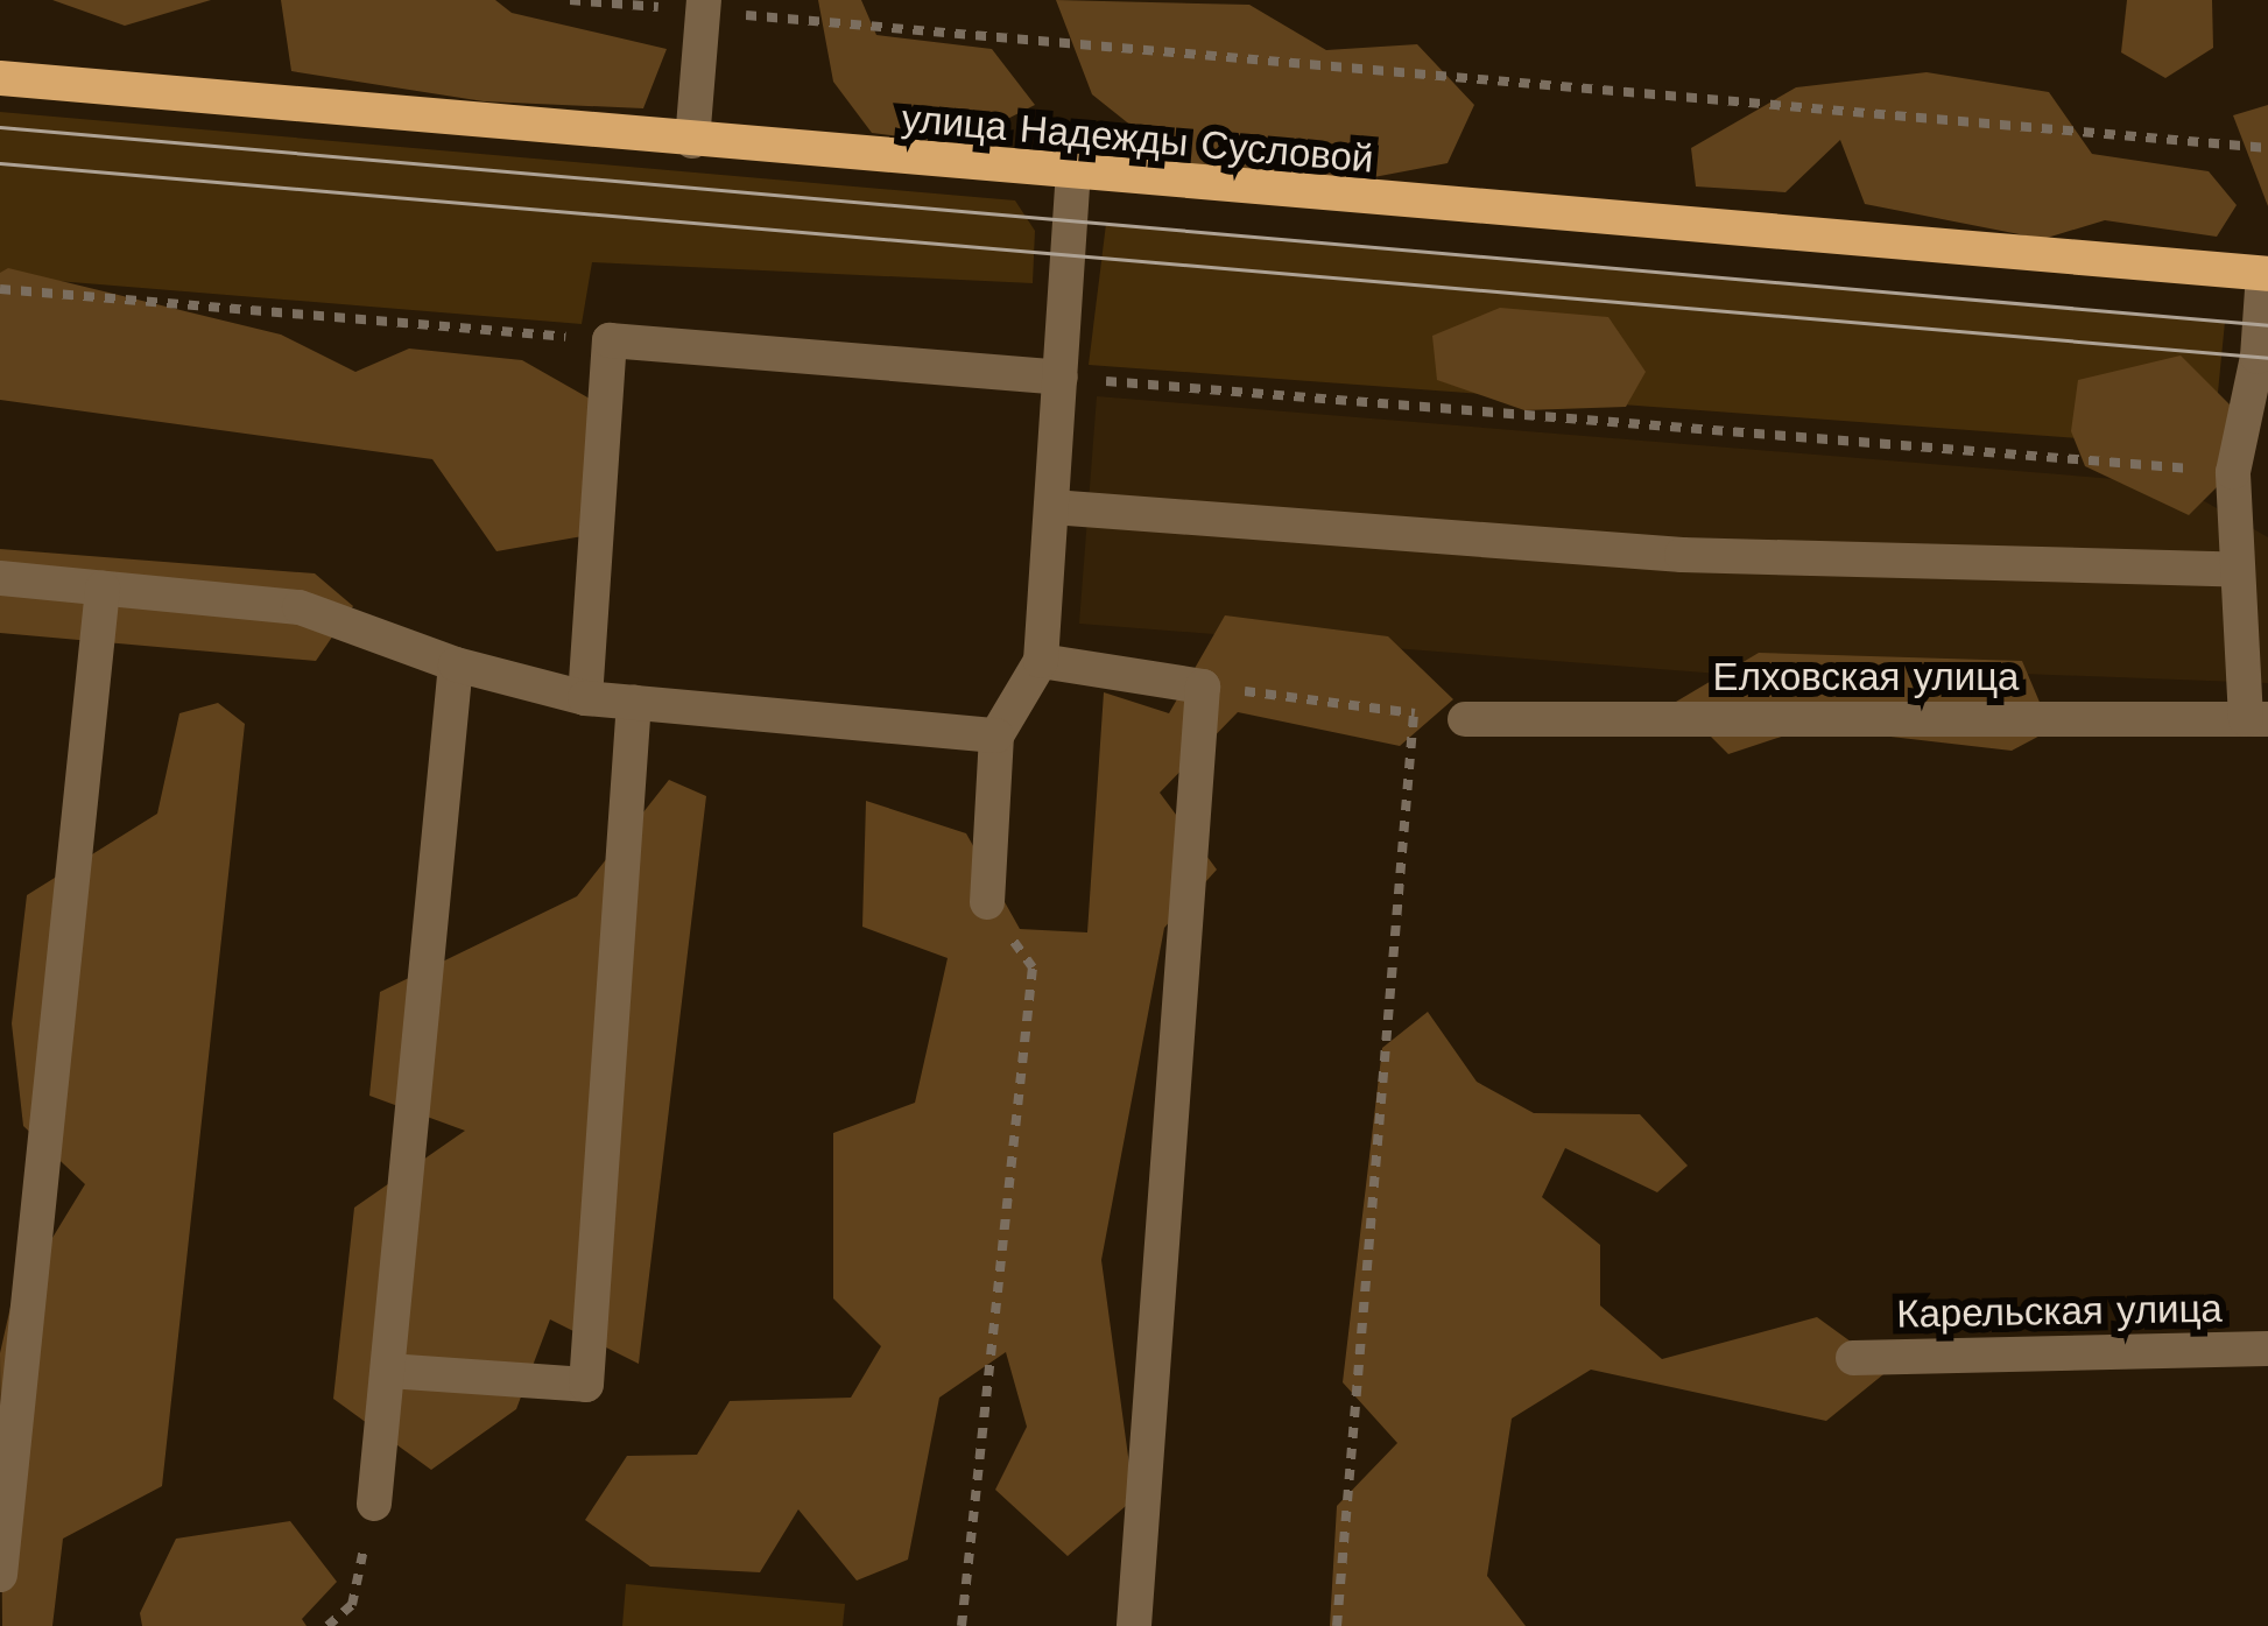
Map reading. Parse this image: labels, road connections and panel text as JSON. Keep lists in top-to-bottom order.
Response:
{
  "streets": {
    "main road": ["улица Надежды Сусловой"],
    "street": ["Елховская улица", "Карельская улица"]
  }
}
